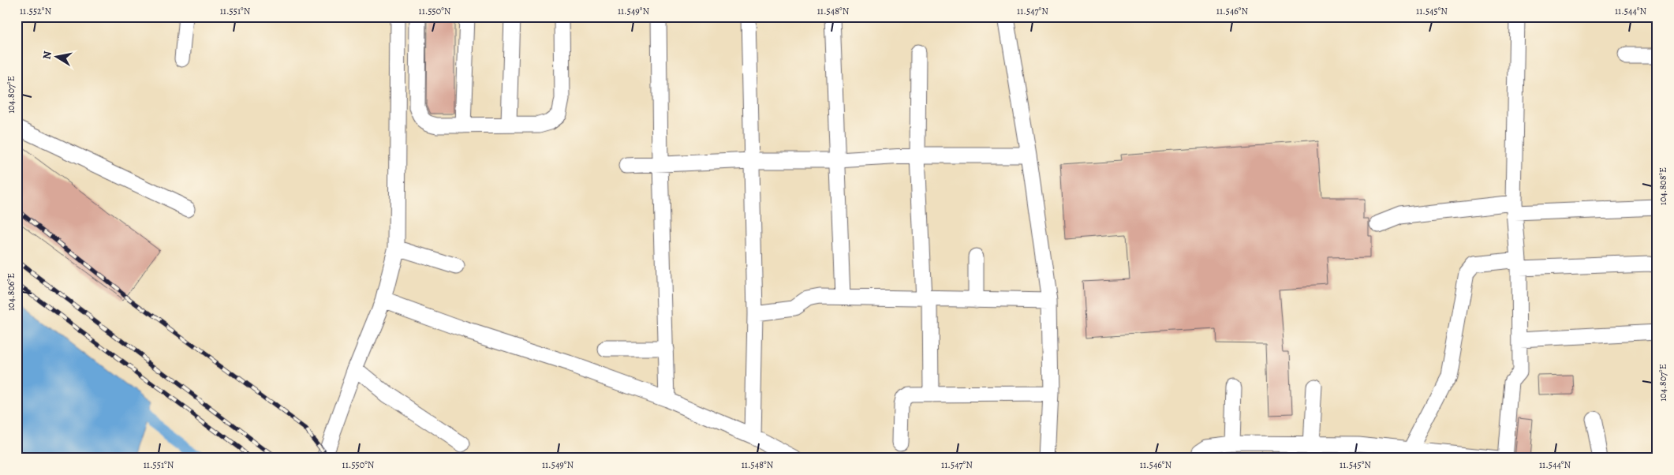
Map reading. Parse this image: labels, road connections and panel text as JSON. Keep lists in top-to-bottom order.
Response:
{
  "north": "left",
  "coordinates": [
    "11.552°N",
    "11.551°N",
    "11.550°N",
    "11.549°N",
    "11.548°N",
    "11.547°N",
    "11.546°N",
    "11.545°N",
    "11.544°N",
    "104.807°E",
    "104.808°E",
    "104.806°E"
  ]
}
